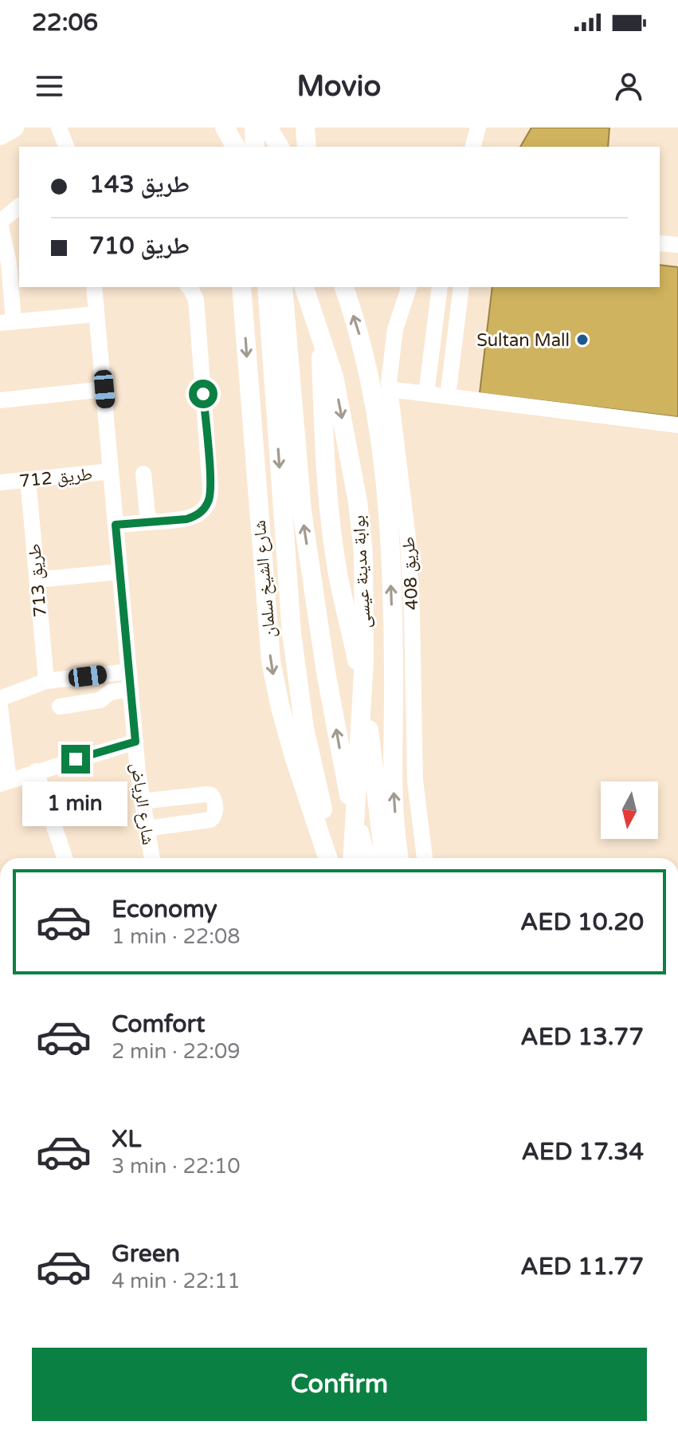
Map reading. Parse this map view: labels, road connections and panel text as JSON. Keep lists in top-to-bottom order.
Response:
{
  "streets": {
    "main road": ["بوابة مدينة عيسى", "شارع الشيخ سلمان"],
    "street": [
      "طريق 712",
      "طريق 408",
      "طريق 713",
      "شارع الرياض"
    ]
  },
  "crossings": [
    ["طريق 712", "طريق 713"],
    ["طريق 712", "شارع الرياض"]
  ],
  "places": ["Sultan Mall"],
  "north": "bottom",
  "page": {
    "status": "22:06",
    "header": "Movio",
    "banner": ["طريق 143", "طريق 710"],
    "bubble": "1 min",
    "list": [
      {
        "name": "Economy",
        "note": "1 min · 22:08",
        "value": "AED 10.20"
      },
      {
        "name": "Comfort",
        "note": "2 min · 22:09",
        "value": "AED 13.77"
      },
      {
        "name": "XL",
        "note": "3 min · 22:10",
        "value": "AED 17.34"
      },
      {
        "name": "Green",
        "note": "4 min · 22:11",
        "value": "AED 11.77"
      }
    ],
    "buttons": "Confirm"
  }
}
